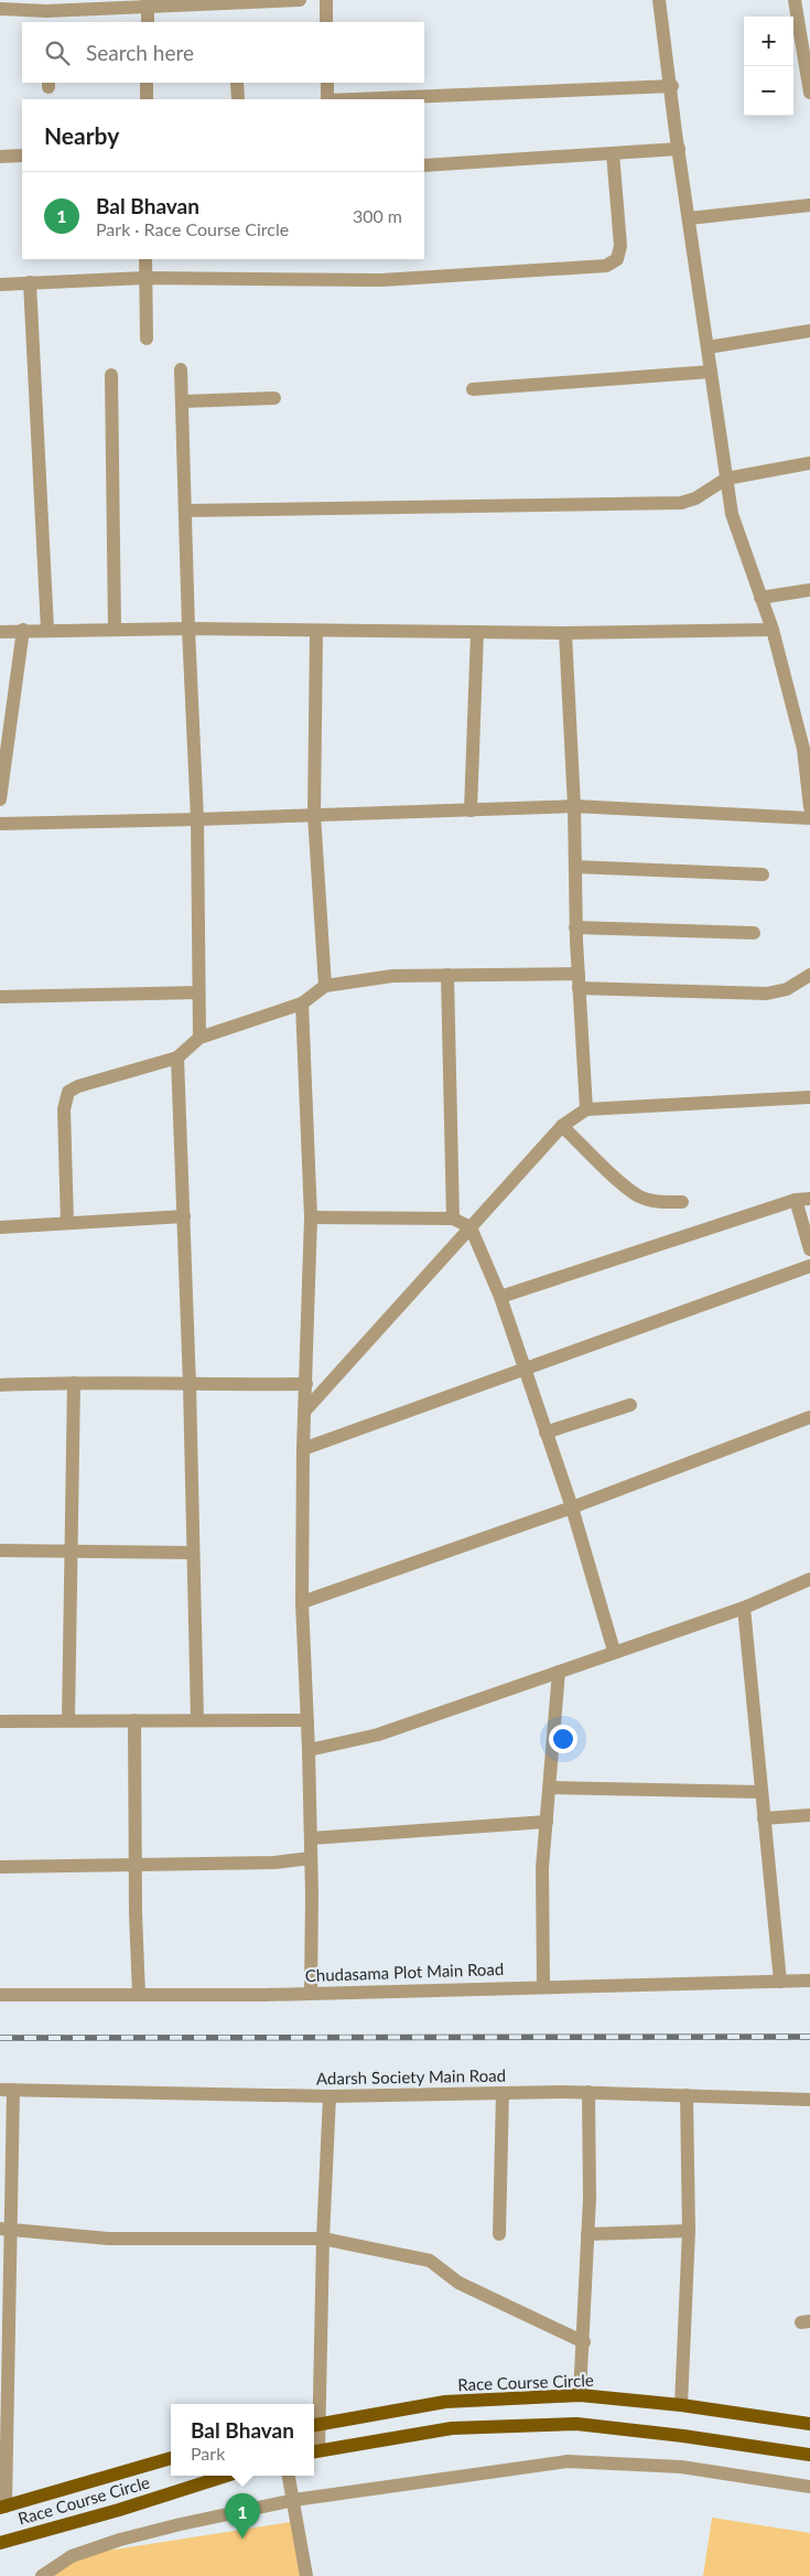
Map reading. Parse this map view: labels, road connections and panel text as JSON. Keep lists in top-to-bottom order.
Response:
{
  "streets": {
    "main road": ["Race Course Circle"],
    "street": ["Chudasama Plot Main Road", "Adarsh Society Main Road"]
  },
  "page": {
    "map_buttons": ["+", "−"],
    "search": "Search here",
    "heading": "Nearby",
    "list": [
      {
        "mark": "1",
        "name": "Bal Bhavan",
        "note": "Park · Race Course Circle",
        "value": "300 m"
      }
    ],
    "popup": ["Bal Bhavan", "Park"],
    "pins": "1"
  }
}
